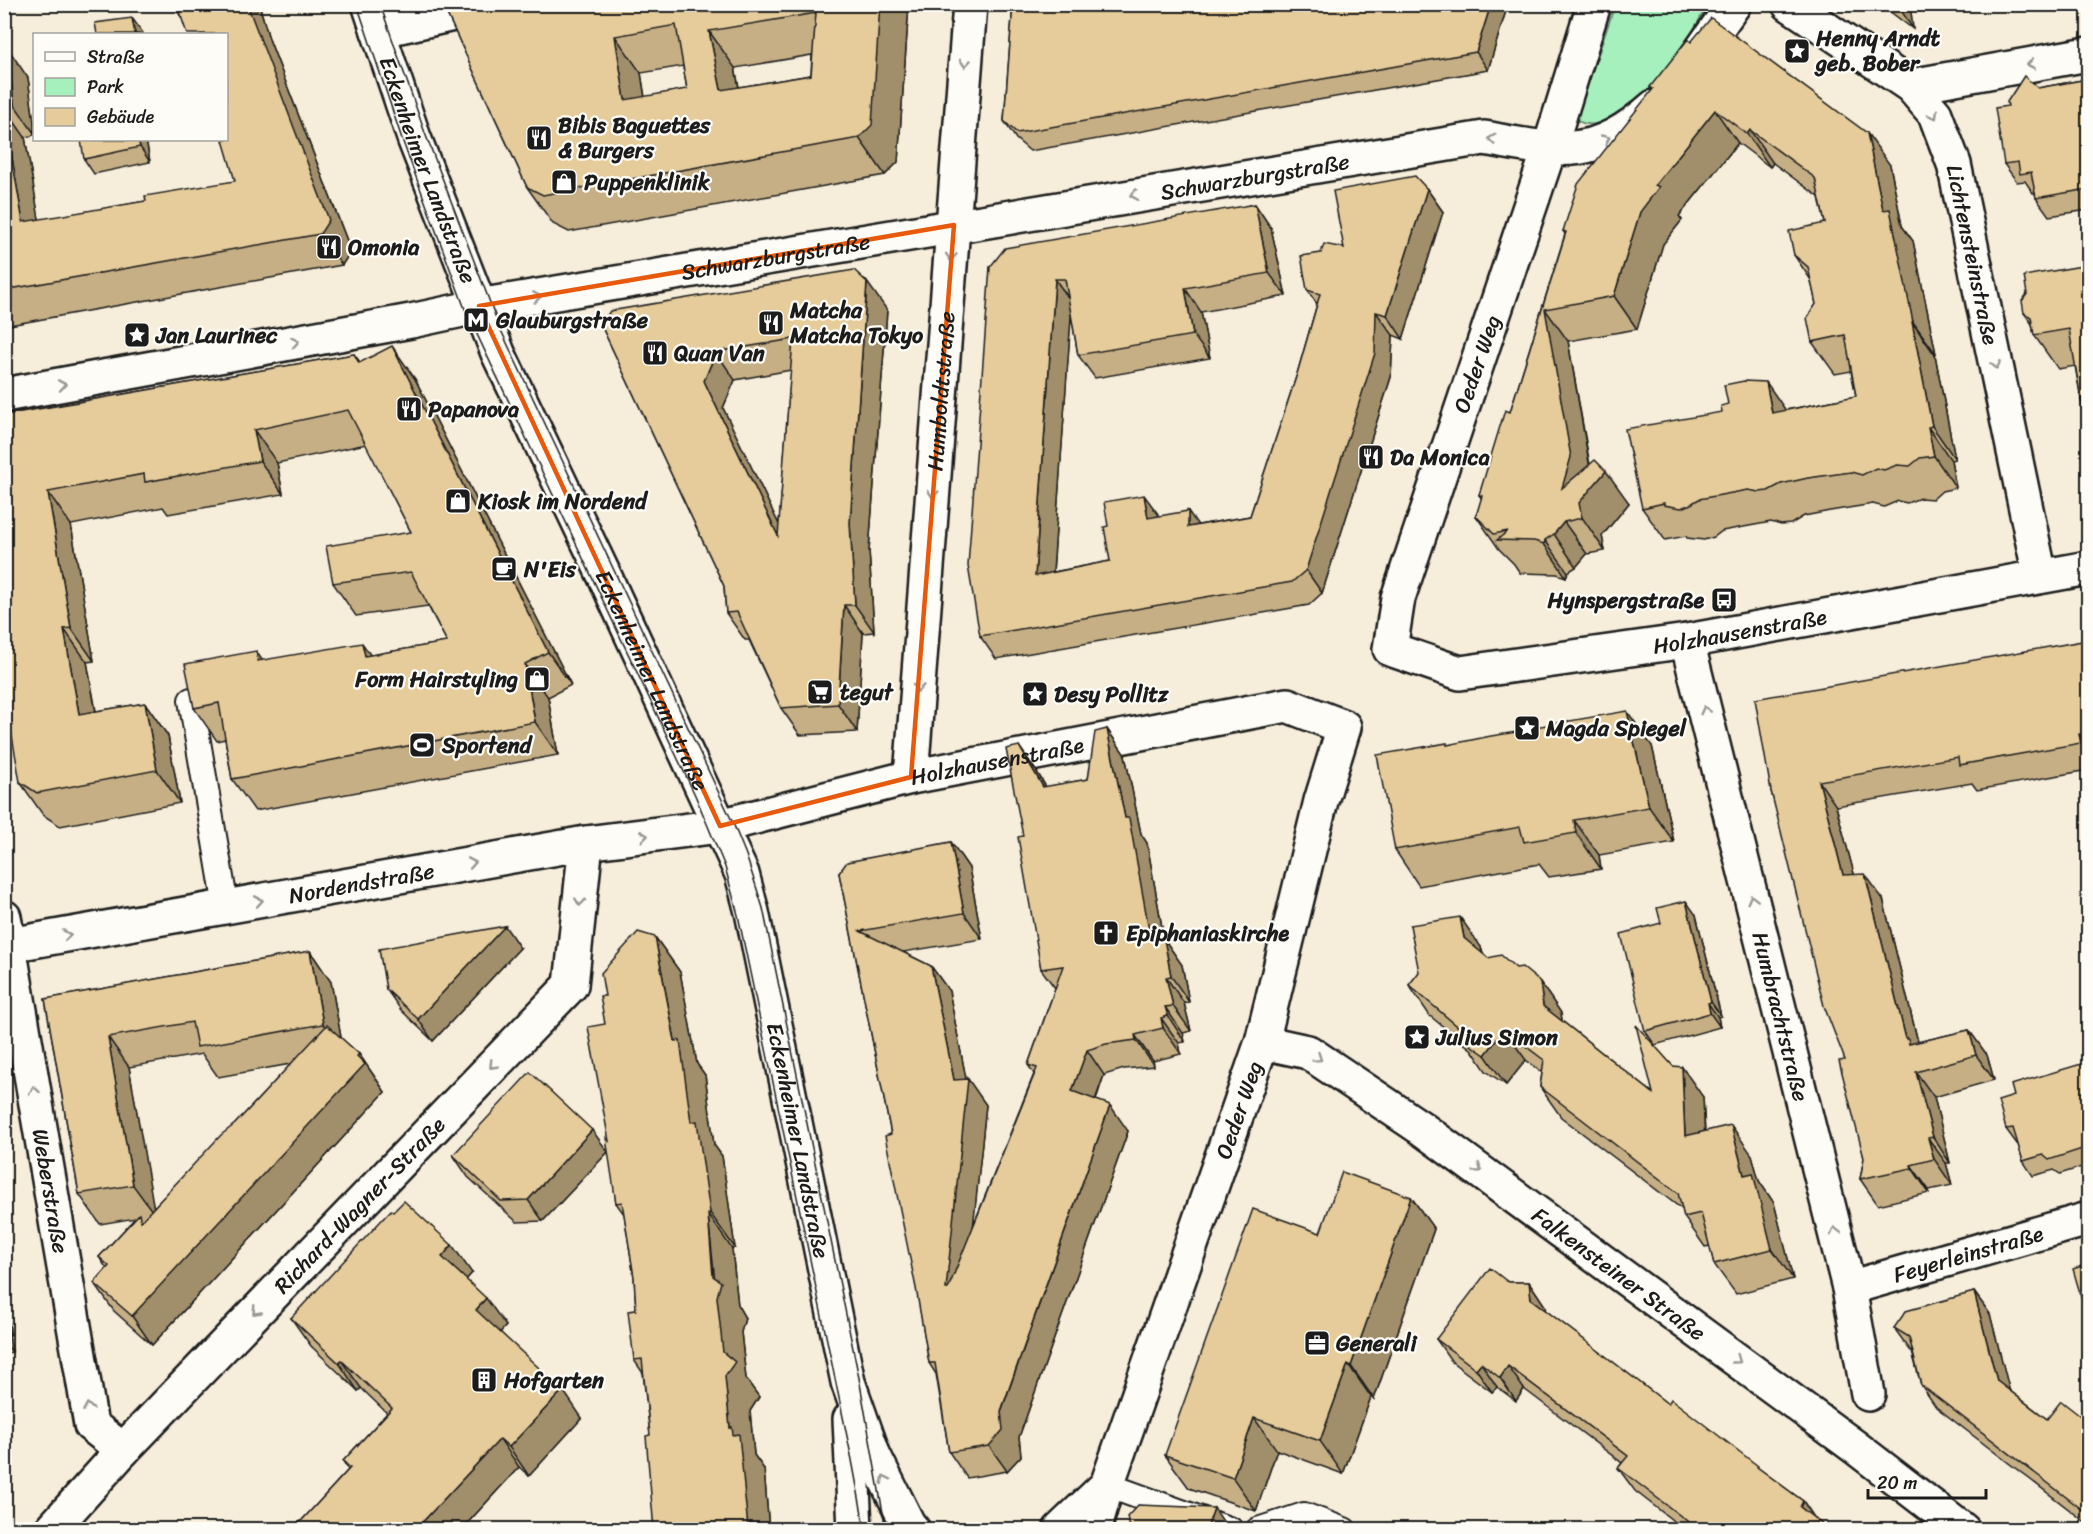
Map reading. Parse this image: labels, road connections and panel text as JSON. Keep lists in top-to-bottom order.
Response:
{
  "streets": {
    "street": [
      "Eckenheimer Landstraße",
      "Schwarzburgstraße",
      "Lichtensteinstraße",
      "Oeder Weg",
      "Humboldtstraße",
      "Holzhausenstraße",
      "Nordendstraße",
      "Humbrachtstraße",
      "Weberstraße",
      "Richard-Wagner-Straße",
      "Feyerleinstraße",
      "Falkensteiner Straße"
    ]
  },
  "crossings": [
    ["Eckenheimer Landstraße", "Schwarzburgstraße"],
    ["Eckenheimer Landstraße", "Holzhausenstraße"],
    ["Eckenheimer Landstraße", "Nordendstraße"],
    ["Schwarzburgstraße", "Oeder Weg"],
    ["Schwarzburgstraße", "Humboldtstraße"],
    ["Lichtensteinstraße", "Holzhausenstraße"],
    ["Oeder Weg", "Holzhausenstraße"],
    ["Oeder Weg", "Falkensteiner Straße"],
    ["Humboldtstraße", "Holzhausenstraße"],
    ["Holzhausenstraße", "Nordendstraße"],
    ["Holzhausenstraße", "Humbrachtstraße"],
    ["Nordendstraße", "Weberstraße"],
    ["Nordendstraße", "Richard-Wagner-Straße"],
    ["Humbrachtstraße", "Feyerleinstraße"],
    ["Weberstraße", "Richard-Wagner-Straße"]
  ],
  "one_way": [
    "Lichtensteinstraße",
    "Humboldtstraße",
    "Nordendstraße",
    "Humbrachtstraße",
    "Weberstraße",
    "Richard-Wagner-Straße",
    "Falkensteiner Straße"
  ],
  "places": {
    "place": [
      "Henny Arndt geb. Bober",
      "Jan Laurinec",
      "Desy Pollitz",
      "Magda Spiegel",
      "Julius Simon"
    ],
    "restaurant": [
      "Bibis Baguettes & Burgers",
      "Omonia",
      "Matcha Matcha Tokyo",
      "Quan Van",
      "Papanova",
      "Da Monica"
    ],
    "shop": ["Puppenklinik", "Kiosk im Nordend", "Form Hairstyling"],
    "metro station": ["Glauburgstraße"],
    "cafe": ["N'Eis"],
    "bus stop": ["Hynspergstraße"],
    "supermarket": ["tegut"],
    "sports": ["Sportend"],
    "church": ["Epiphaniaskirche"],
    "office": ["Generali"],
    "building": ["Hofgarten"]
  },
  "legend": ["Straße", "Park", "Gebäude"],
  "scale_bar": "20 m"
}
